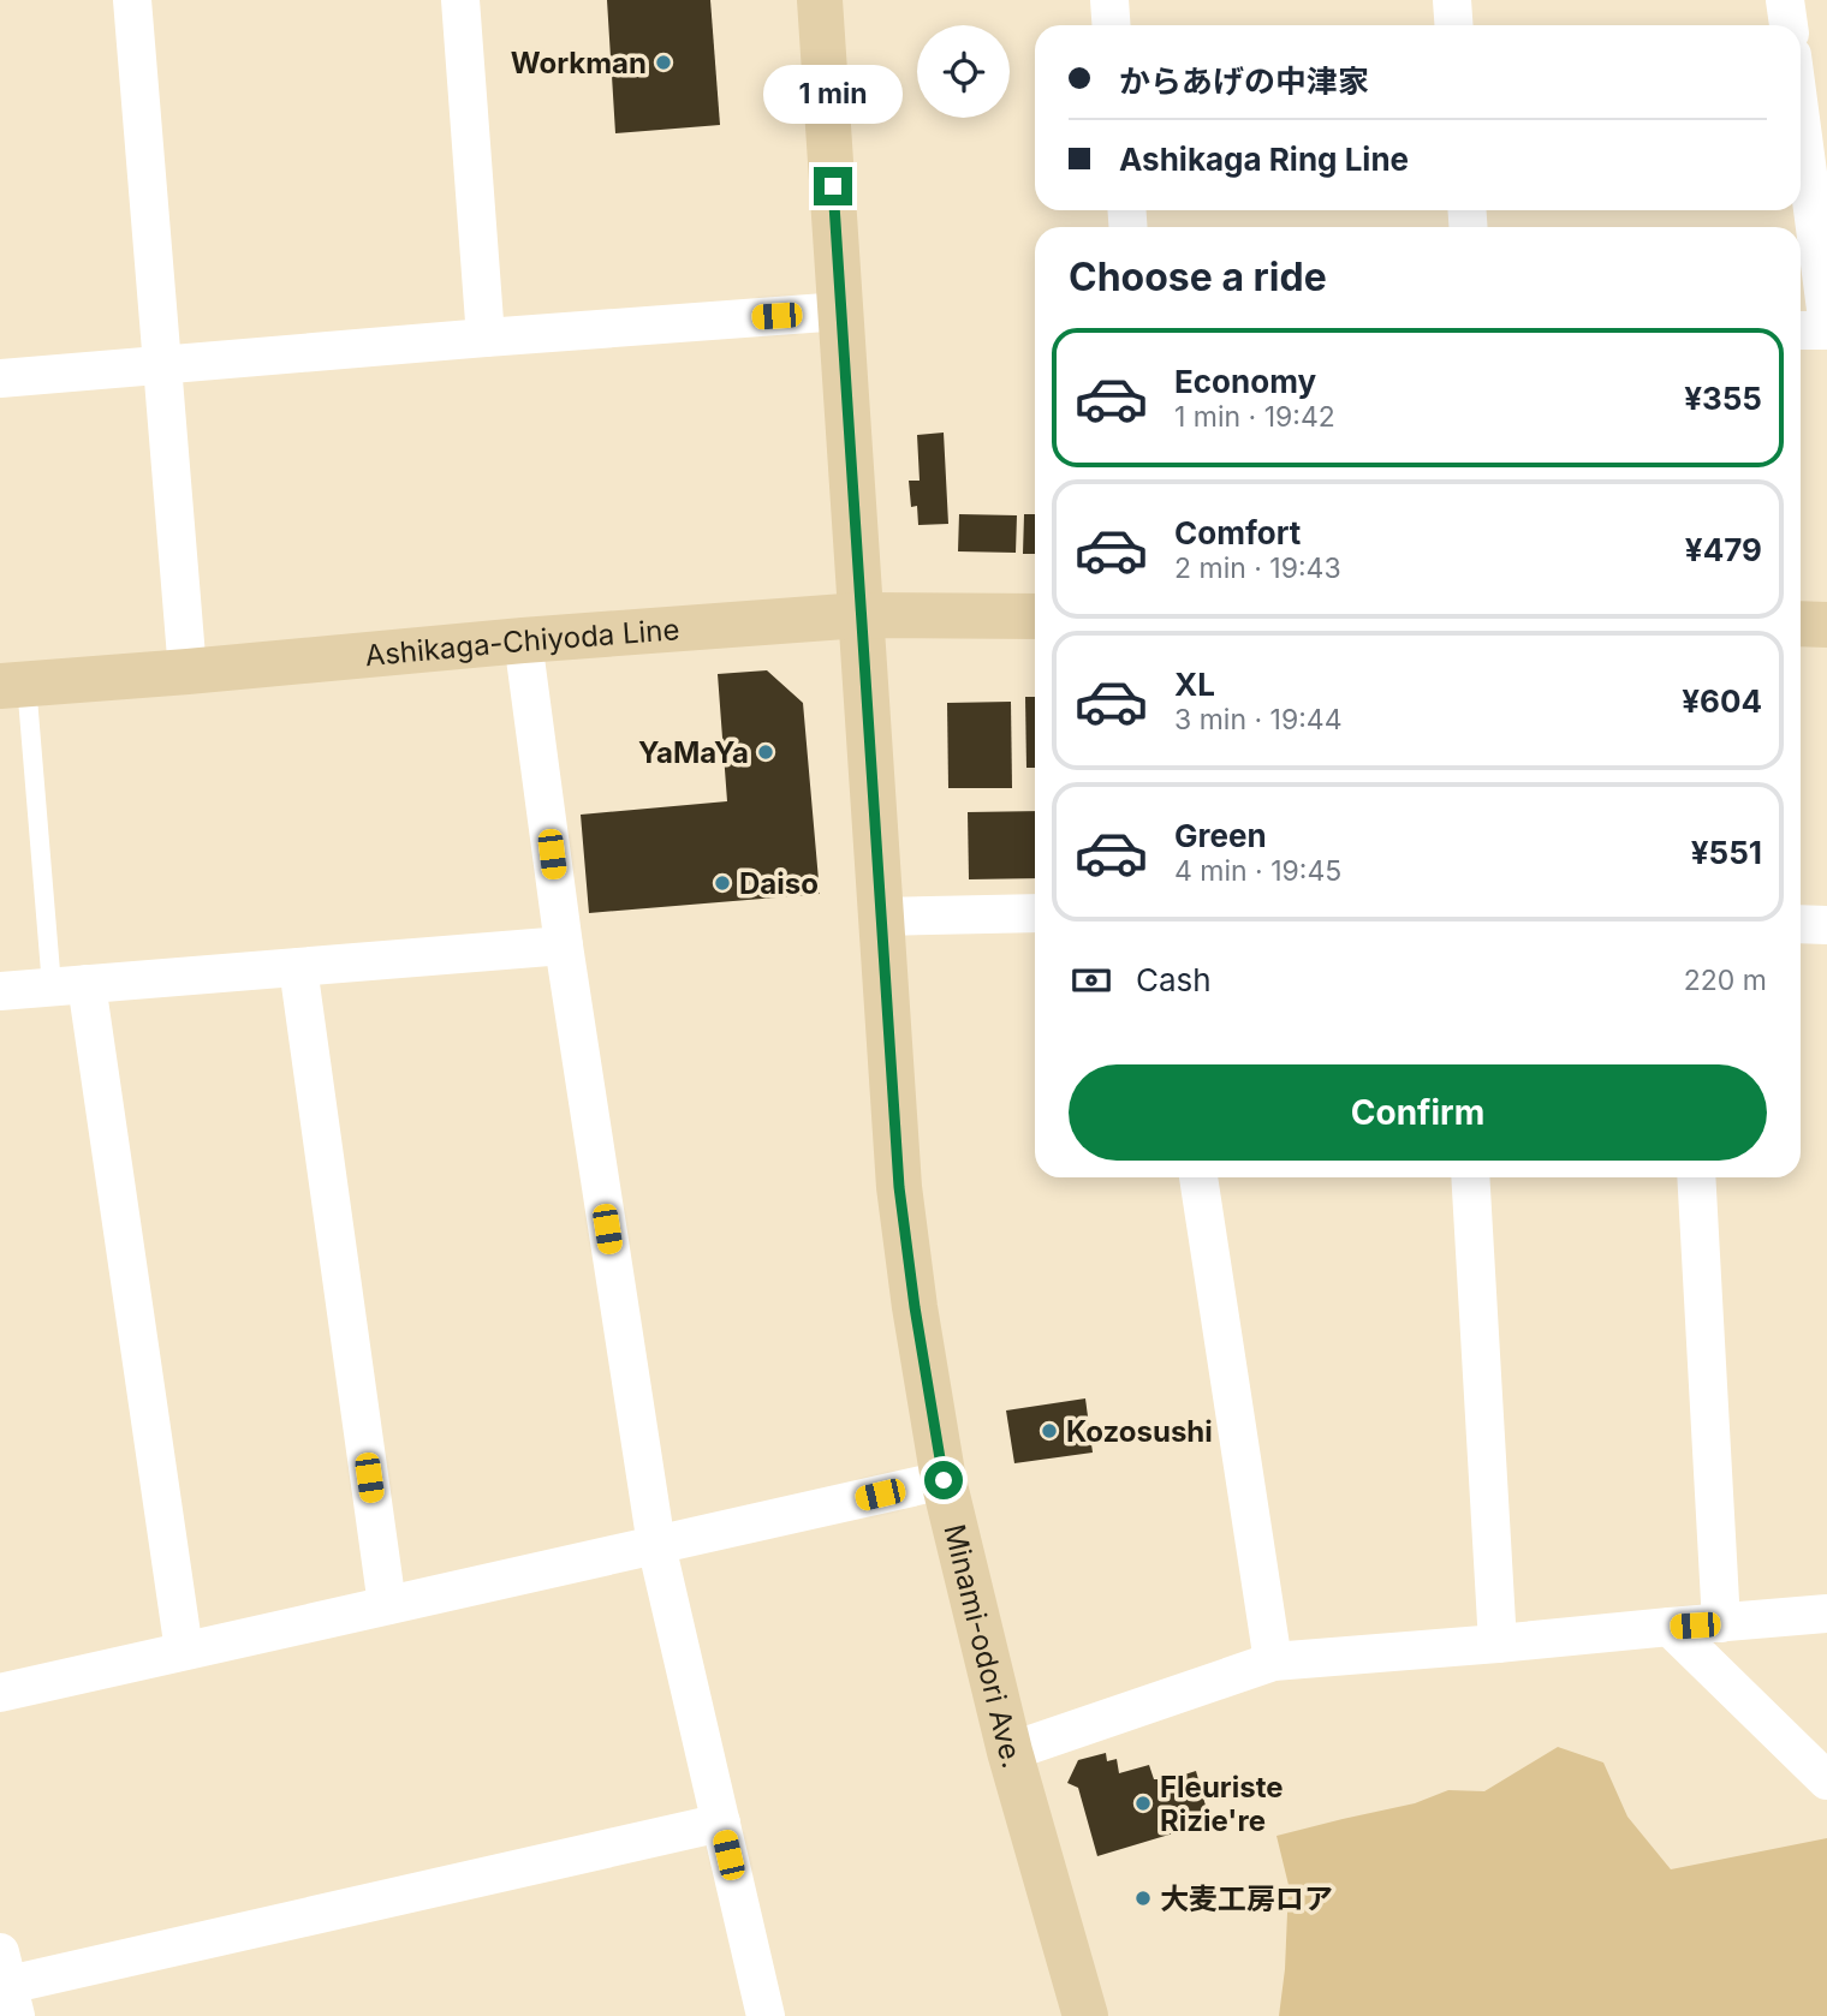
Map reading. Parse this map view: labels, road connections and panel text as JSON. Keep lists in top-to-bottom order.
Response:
{
  "streets": {
    "main road": ["Ashikaga-Chiyoda Line", "Minami-odori Ave."]
  },
  "crossings": [
    ["Ashikaga-Chiyoda Line", "Minami-odori Ave."]
  ],
  "places": [
    "Workman",
    "YaMaYa",
    "Daiso",
    "Kozosushi",
    "Fleuriste Rizie're",
    "大麦工房ロア"
  ],
  "page": {
    "banner": ["からあげの中津家", "Ashikaga Ring Line"],
    "bubble": "1 min",
    "heading": "Choose a ride",
    "list": [
      {
        "name": "Economy",
        "note": "1 min · 19:42",
        "value": "¥355"
      },
      {
        "name": "Comfort",
        "note": "2 min · 19:43",
        "value": "¥479"
      },
      {
        "name": "XL",
        "note": "3 min · 19:44",
        "value": "¥604"
      },
      {
        "name": "Green",
        "note": "4 min · 19:45",
        "value": "¥551"
      }
    ],
    "pay": ["Cash", "220 m"],
    "buttons": "Confirm"
  }
}
